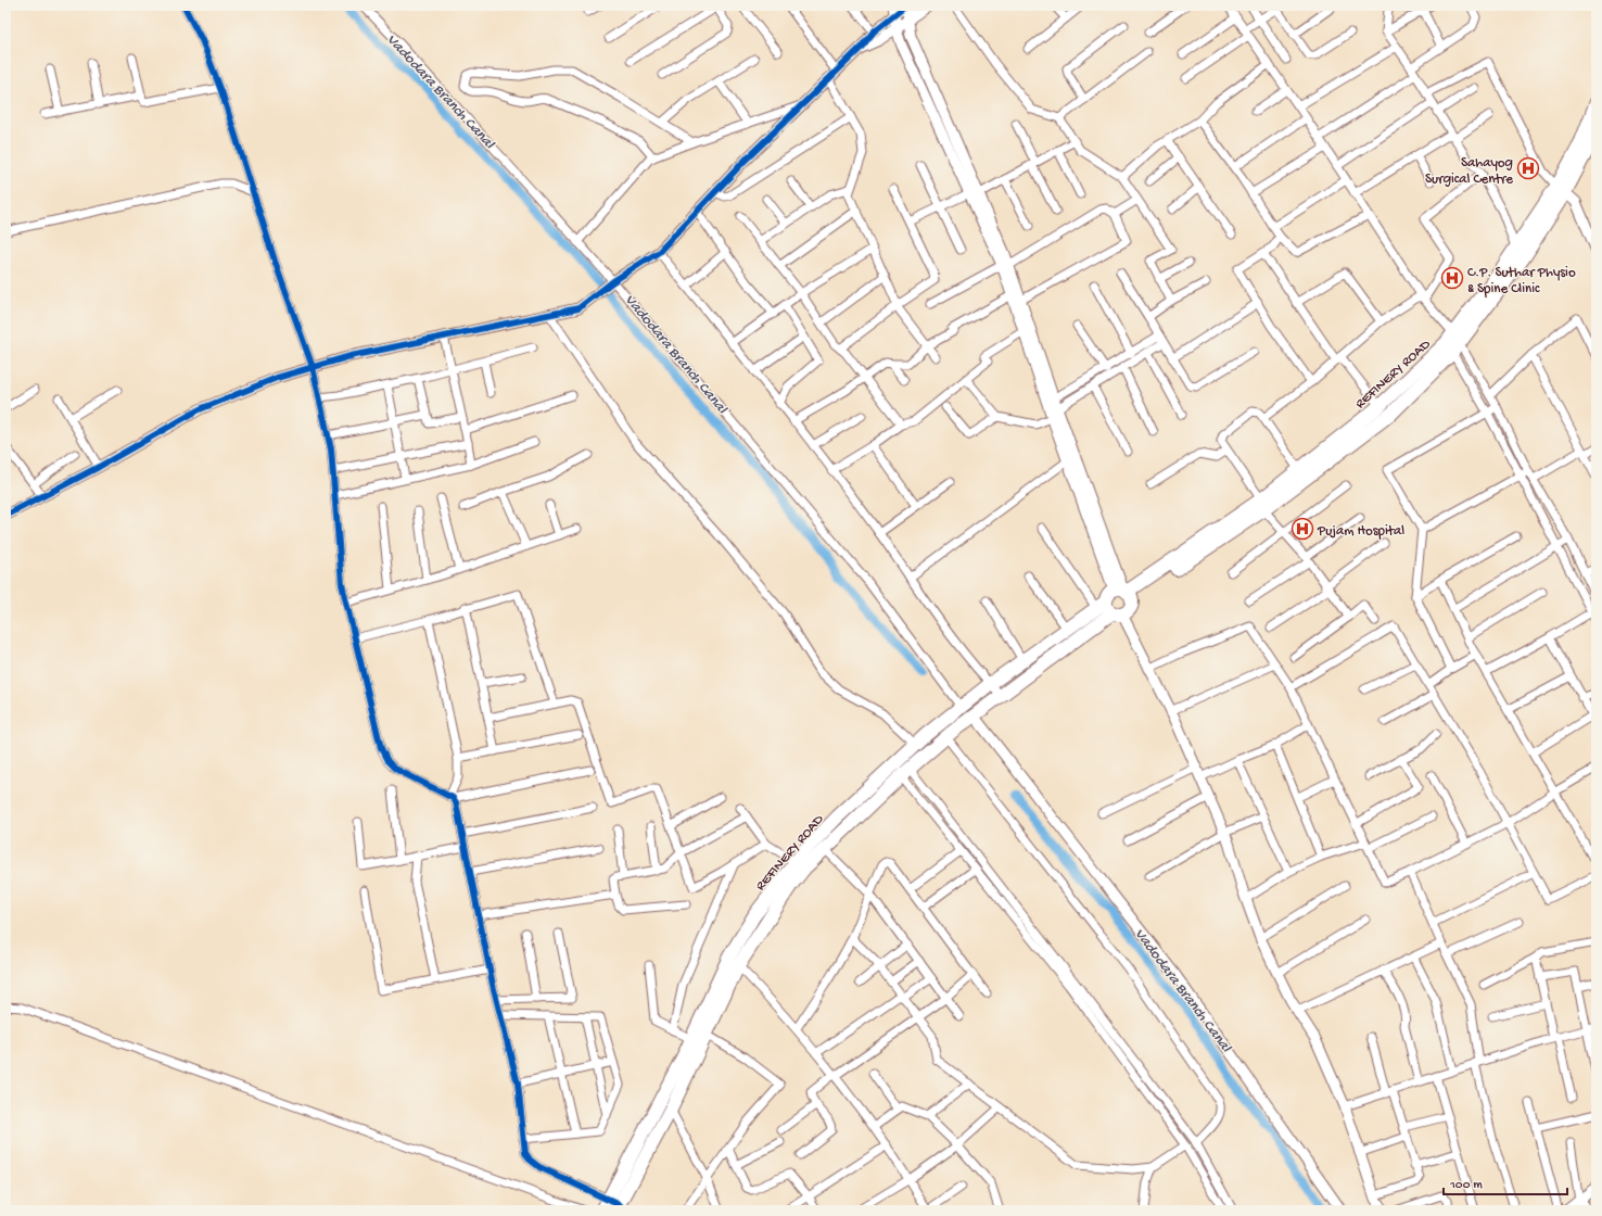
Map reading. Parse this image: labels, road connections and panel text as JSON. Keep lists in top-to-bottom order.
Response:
{
  "streets": {
    "main road": ["REFINERY ROAD"]
  },
  "water": ["Vadodara Branch Canal"],
  "places": {
    "hospital": ["Sahayog Surgical Centre", "C.P. Suthar Physio & Spine Clinic", "Pujam Hospital"]
  },
  "scale_bar": "100 m"
}
